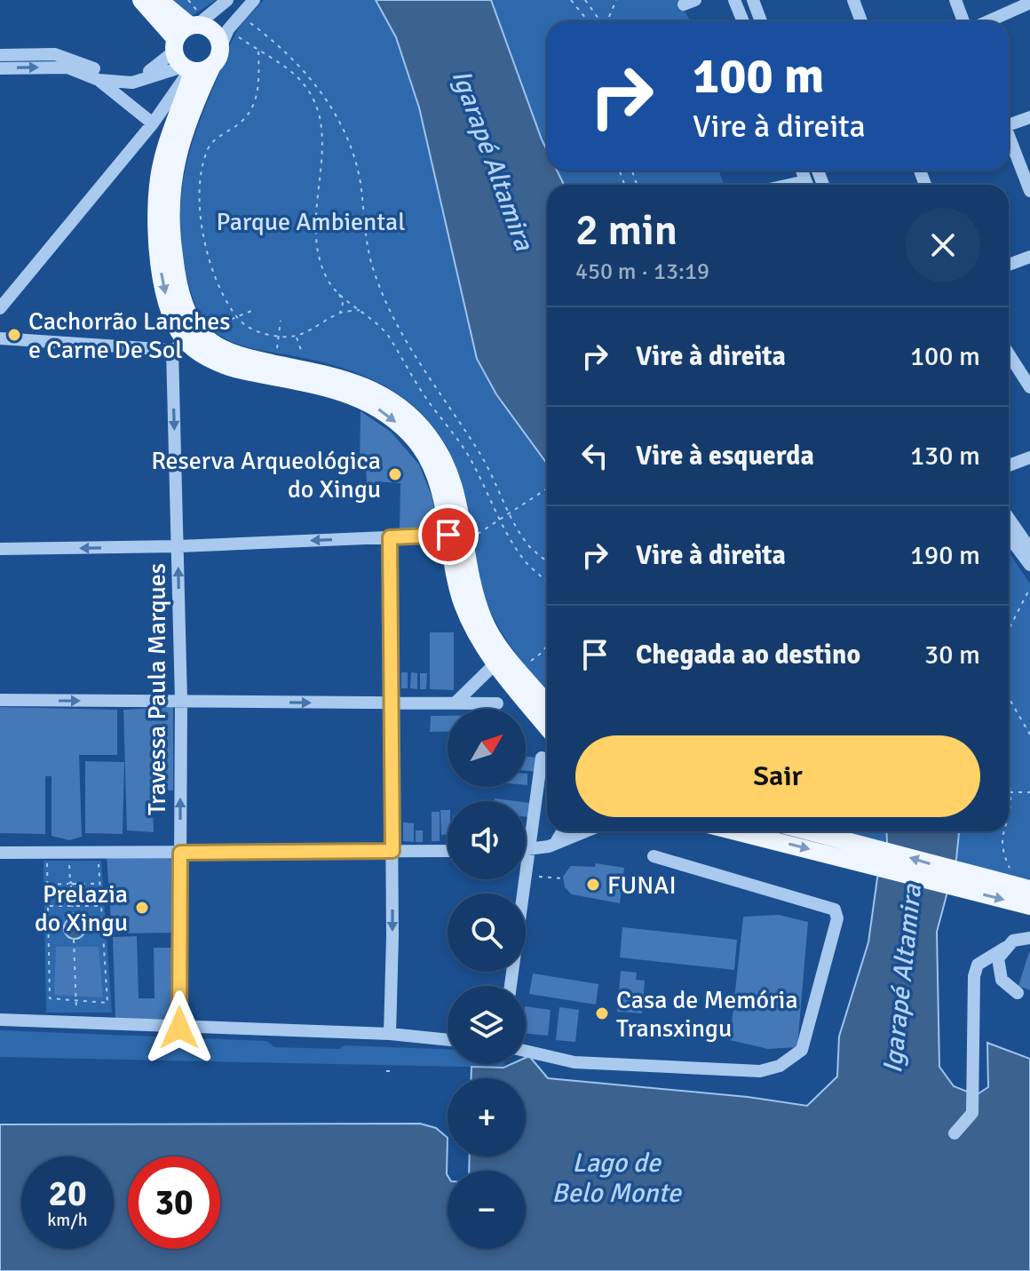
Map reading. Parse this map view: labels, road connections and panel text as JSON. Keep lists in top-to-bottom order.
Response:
{
  "streets": {
    "street": ["Travessa Paula Marques"]
  },
  "water": ["Igarapé Altamira", "Lago de Belo Monte"],
  "parks": ["Parque Ambiental"],
  "places": [
    "Cachorrão Lanches e Carne De Sol",
    "Reserva Arqueológica do Xingu",
    "FUNAI",
    "Prelazia do Xingu",
    "Casa de Memória Transxingu"
  ],
  "north": "top right",
  "page": {
    "turn": ["100 m", "Vire à direita"],
    "heading": ["2 min", "450 m · 13:19"],
    "list": [
      {
        "name": "Vire à direita",
        "value": "100 m"
      },
      {
        "name": "Vire à esquerda",
        "value": "130 m"
      },
      {
        "name": "Vire à direita",
        "value": "190 m"
      },
      {
        "name": "Chegada ao destino",
        "value": "30 m"
      }
    ],
    "map_buttons": ["+", "−"],
    "buttons": "Sair",
    "speed": "20 km/h",
    "limit": "30"
  }
}
